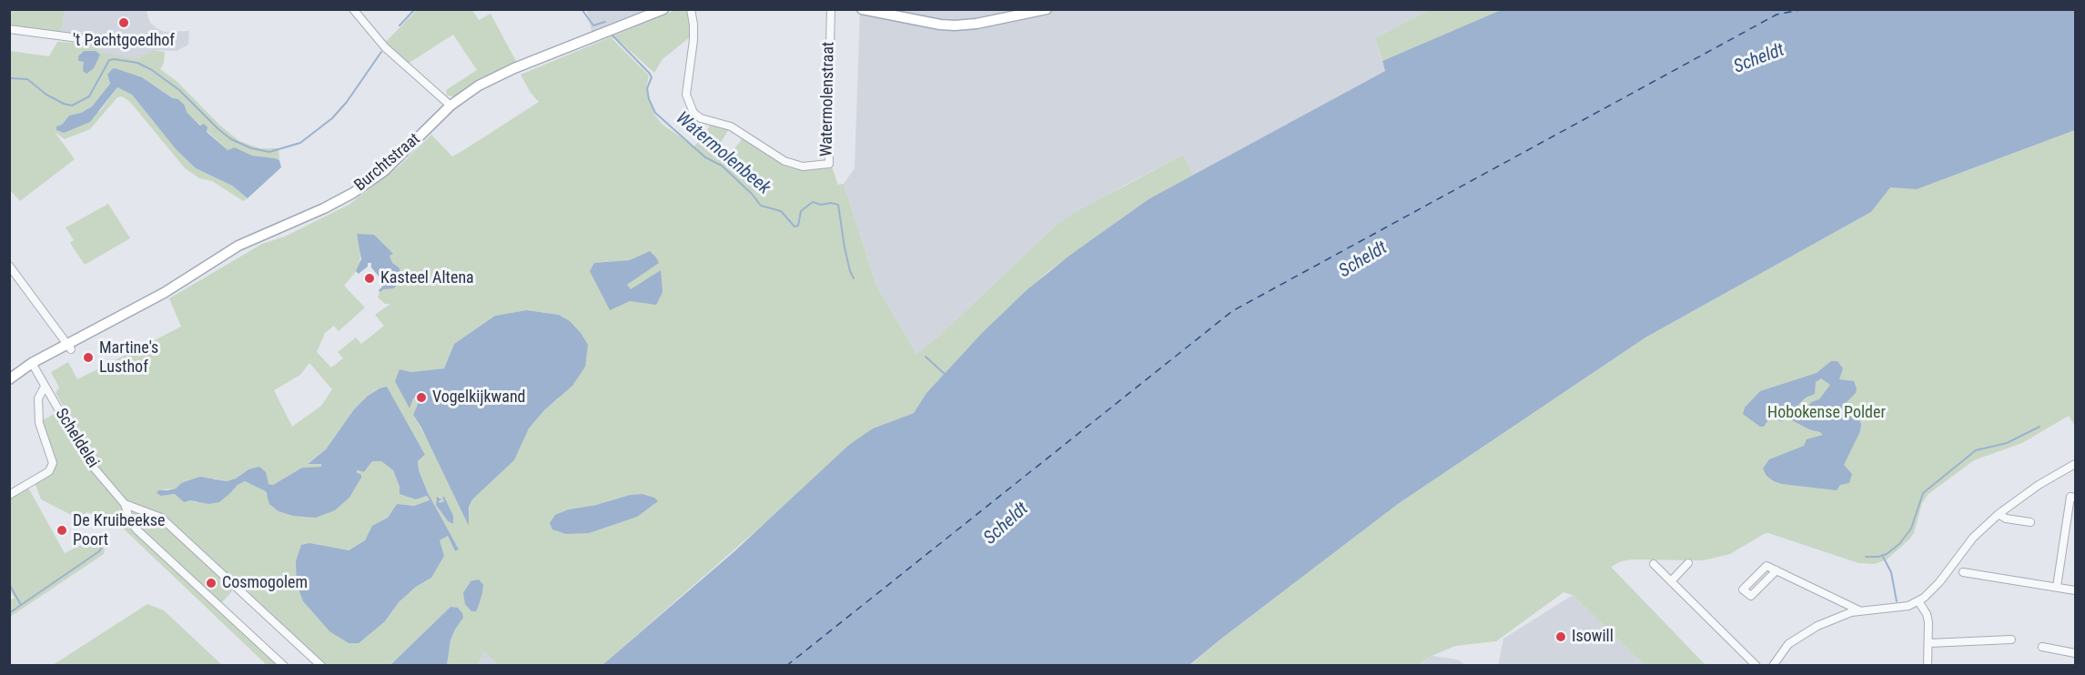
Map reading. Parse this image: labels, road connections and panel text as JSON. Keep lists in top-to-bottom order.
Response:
{
  "streets": {
    "main road": ["Burchtstraat"],
    "street": ["Watermolenstraat", "Scheldelei"]
  },
  "crossings": [
    ["Burchtstraat", "Scheldelei"]
  ],
  "water": ["Scheldt", "Watermolenbeek"],
  "parks": ["Hobokense Polder"],
  "places": [
    "'t Pachtgoedhof",
    "Kasteel Altena",
    "Martine's Lusthof",
    "Vogelkijkwand",
    "De Kruibeekse Poort",
    "Cosmogolem",
    "Isowill"
  ]
}
